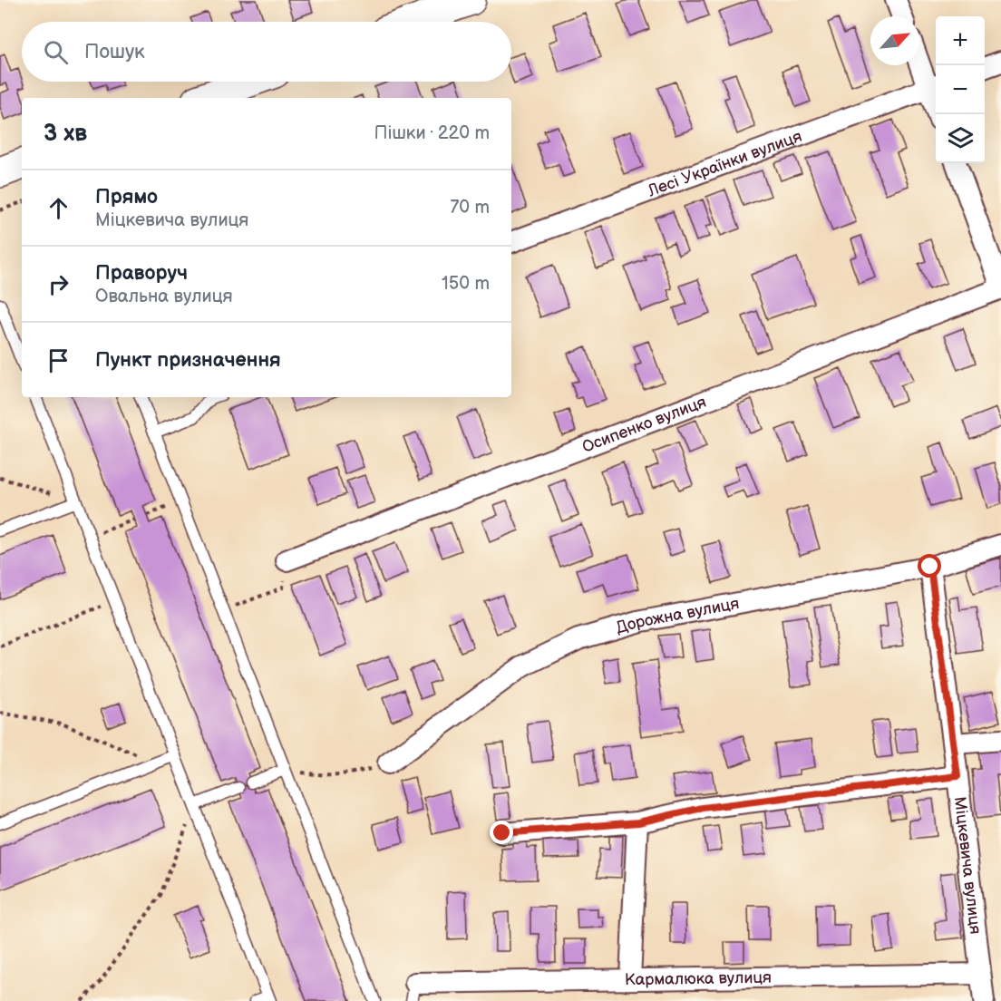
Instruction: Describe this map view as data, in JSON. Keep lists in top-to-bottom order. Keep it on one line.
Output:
{"streets":{"street":["Лесі Українки вулиця","Осипенко вулиця","Дорожна вулиця","Міцкевича вулиця","Кармалюка вулиця"]},"crossings":[["Дорожна вулиця","Міцкевича вулиця"],["Міцкевича вулиця","Кармалюка вулиця"]],"north":"top right","page":{"map_buttons":["+","−"],"search":"Пошук","heading":["3 хв","Пішки · 220 m"],"list":[["Прямо","Міцкевича вулиця","70 m"],["Праворуч","Овальна вулиця","150 m"],"Пункт призначення"]}}
